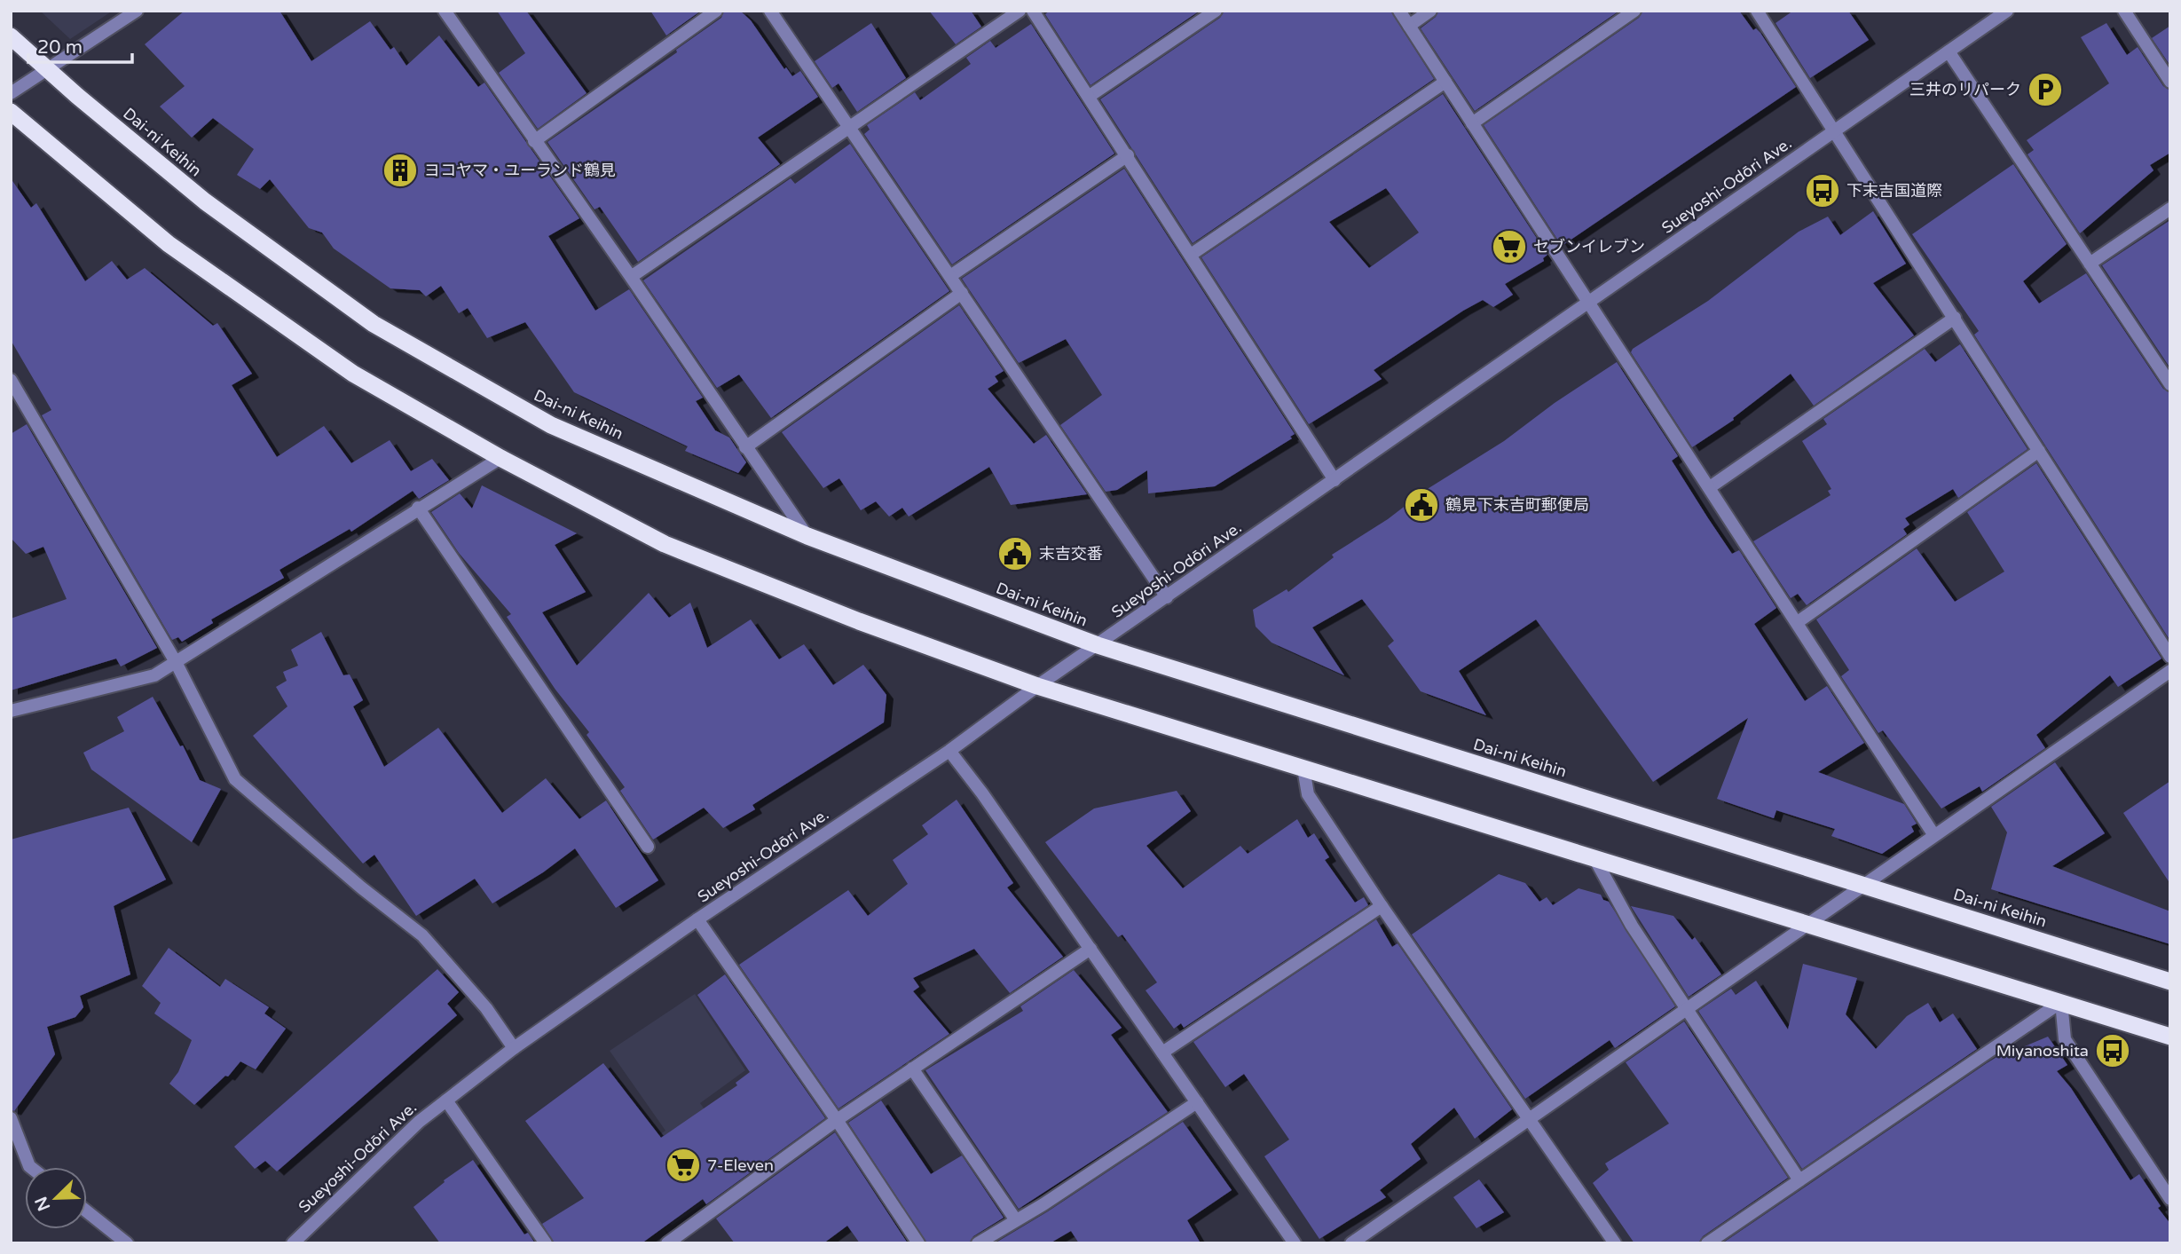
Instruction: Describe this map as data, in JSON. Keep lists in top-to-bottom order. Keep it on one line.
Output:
{"streets":{"highway":["Dai-ni Keihin"],"street":["Sueyoshi-Odōri Ave."]},"crossings":[["Dai-ni Keihin","Sueyoshi-Odōri Ave."]],"places":{"parking":["三井のリパーク"],"building":["ヨコヤマ・ユーランド鶴見"],"bus stop":["下末吉国道際","Miyanoshita"],"supermarket":["セブンイレブン","7-Eleven"],"public building":["鶴見下末吉町郵便局","末吉交番"]},"scale_bar":"20 m","north":"bottom left"}
